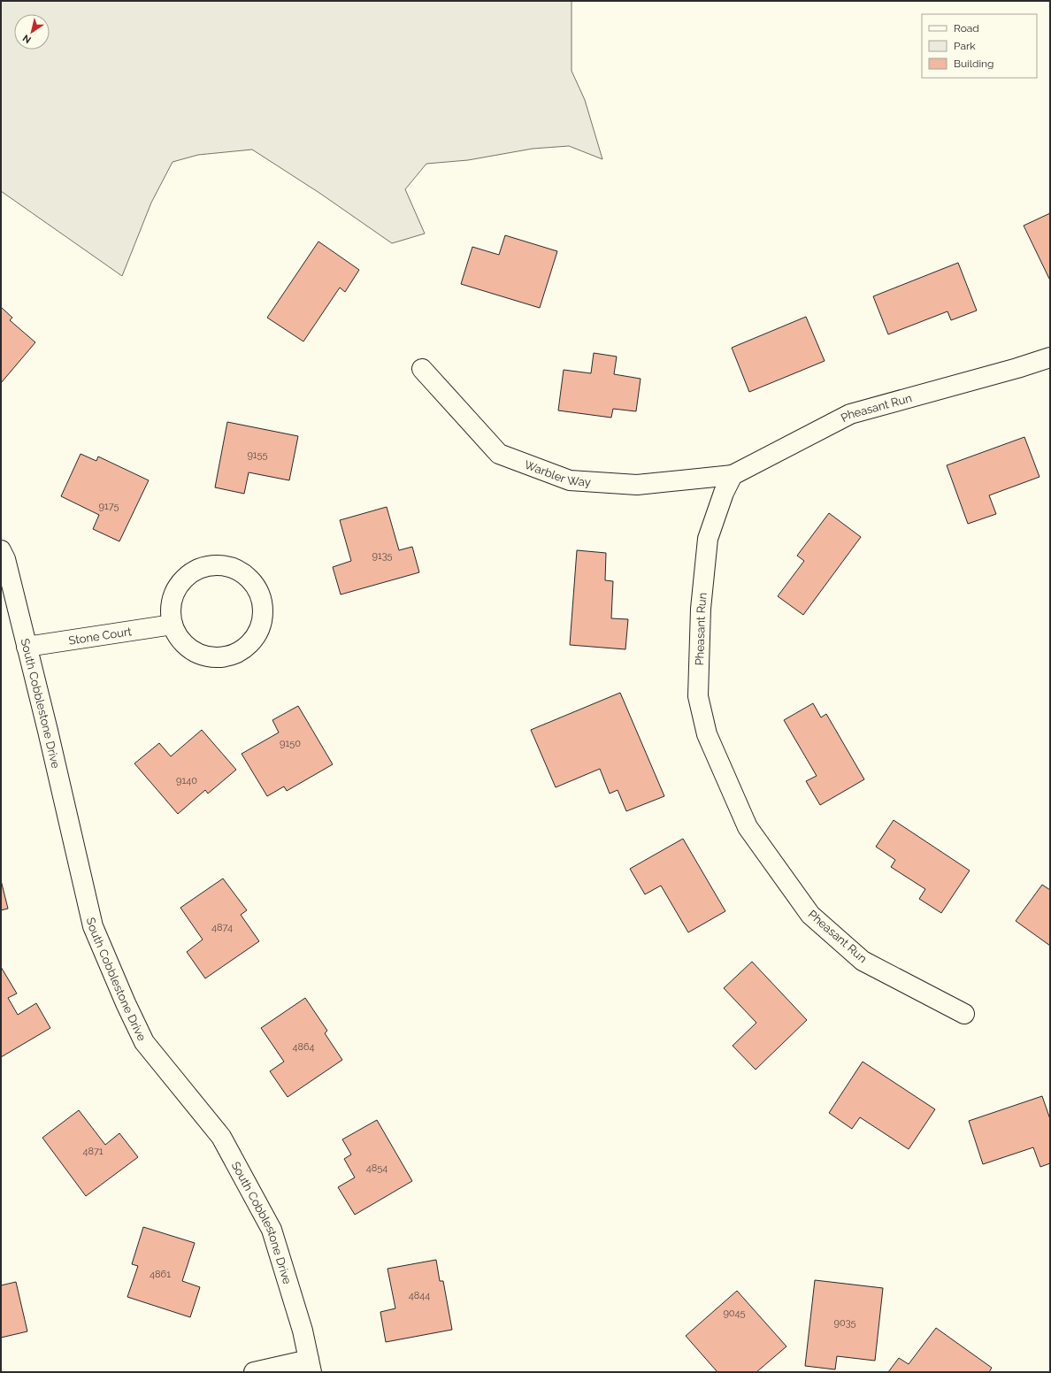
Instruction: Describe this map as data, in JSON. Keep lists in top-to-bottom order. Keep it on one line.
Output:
{"streets":{"street":["Pheasant Run","Warbler Way","Stone Court","South Cobblestone Drive"]},"crossings":[["Pheasant Run","Warbler Way"],["Stone Court","South Cobblestone Drive"]],"house_numbers":["9155","9175","9135","9150","9140","4874","4864","4871","4854","4861","4844","9045","9035"],"legend":["Road","Park","Building"],"north":"bottom left"}
